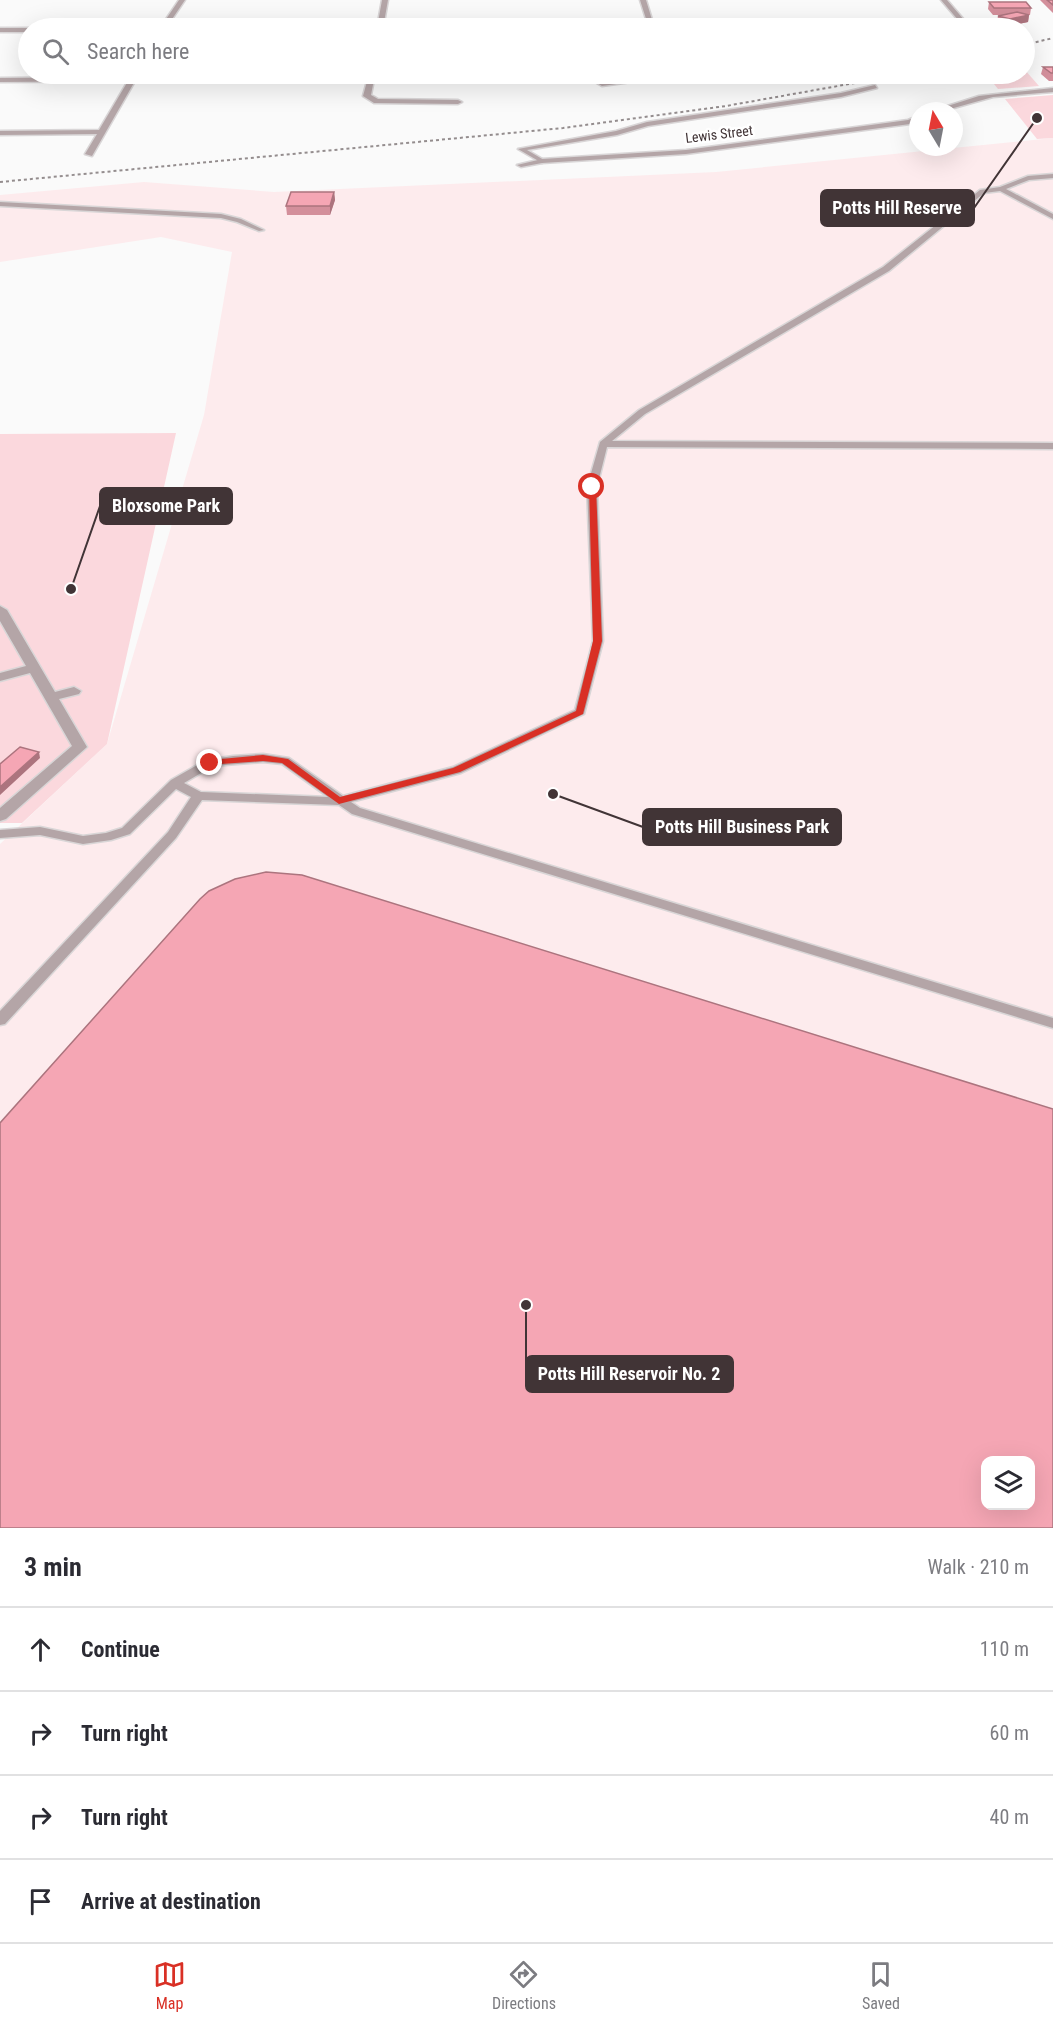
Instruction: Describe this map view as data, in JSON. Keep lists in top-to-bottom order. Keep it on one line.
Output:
{"streets":{"street":["Lewis Street"]},"places":["Potts Hill Reserve","Bloxsome Park","Potts Hill Business Park","Potts Hill Reservoir No. 2"],"north":"top","page":{"search":"Search here","heading":["3 min","Walk · 210 m"],"list":[["Continue","110 m"],["Turn right","60 m"],["Turn right","40 m"],"Arrive at destination"],"nav":["Map","Directions","Saved"]}}
